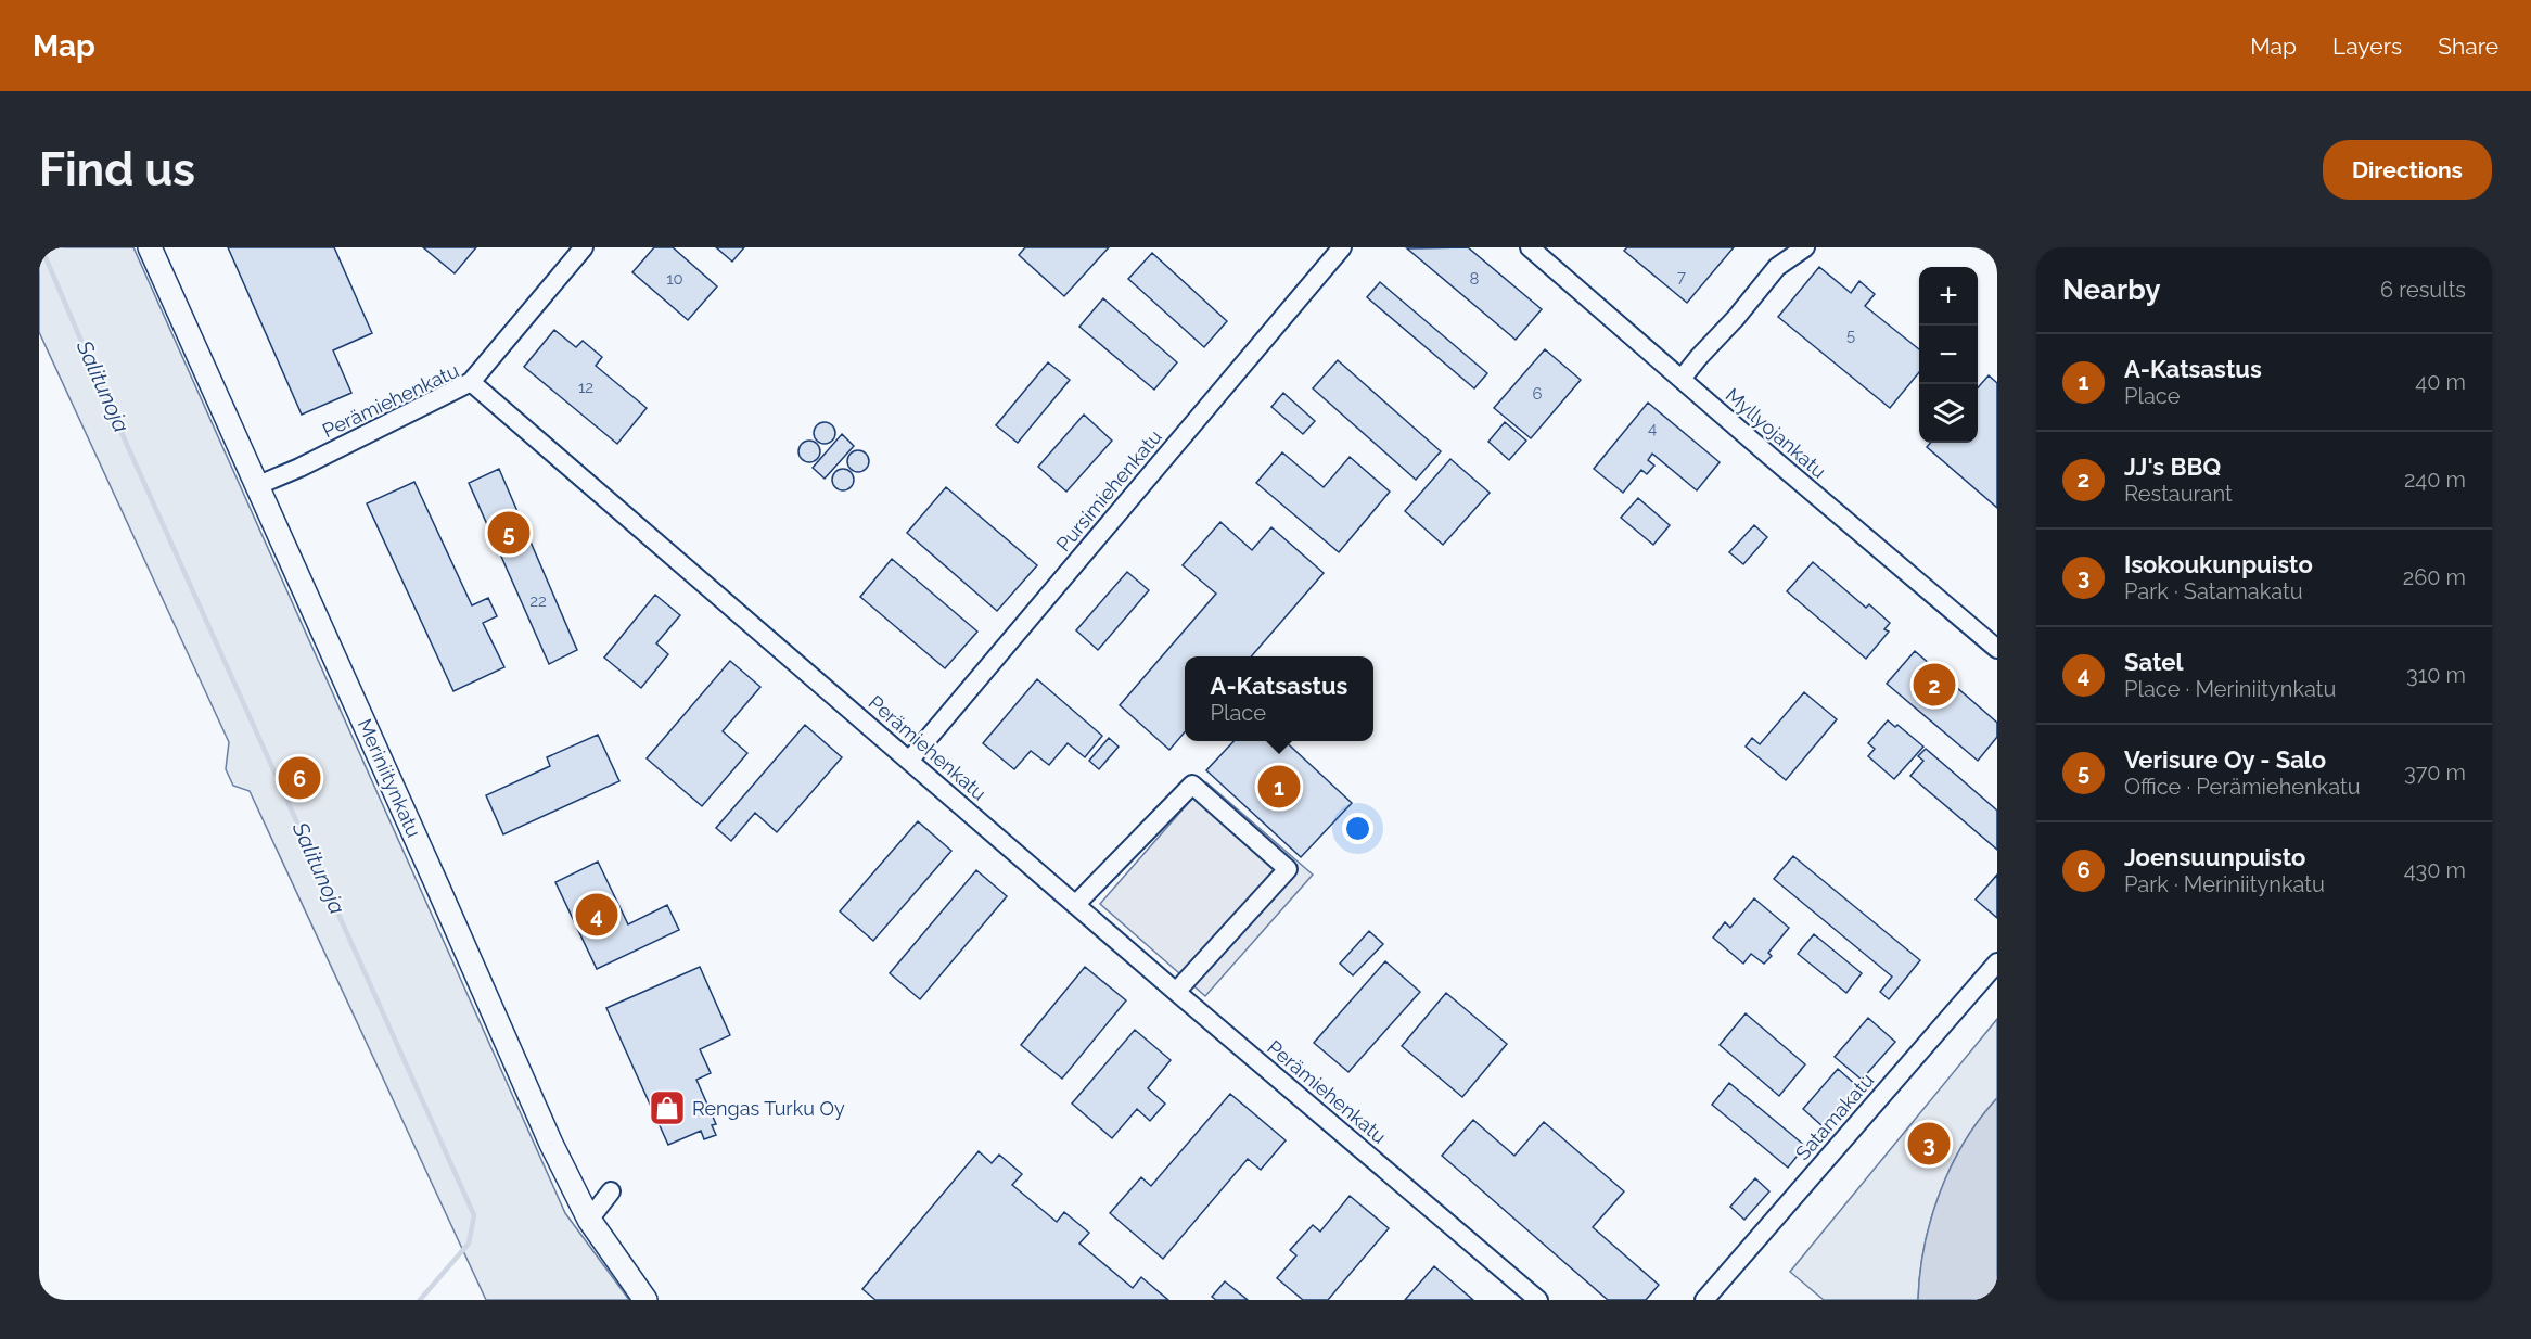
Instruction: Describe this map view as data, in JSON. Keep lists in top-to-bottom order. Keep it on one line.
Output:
{"streets":{"main road":["Meriniitynkatu"],"street":["Perämiehenkatu","Myllyojankatu","Pursimiehenkatu","Satamakatu"]},"crossings":[["Perämiehenkatu","Pursimiehenkatu"],["Perämiehenkatu","Meriniitynkatu"]],"water":["Salitunoja"],"places":{"shop":["Rengas Turku Oy"]},"house_numbers":["7","10","8","5","12","6","4","22"],"page":{"header":"Map","nav":["Map","Layers","Share"],"buttons":"Directions","title":"Find us","heading":["Nearby","6 results"],"map_buttons":["+","−"],"list":[{"mark":"1","name":"A-Katsastus","note":"Place","value":"40 m"},{"mark":"2","name":"JJ's BBQ","note":"Restaurant","value":"240 m"},{"mark":"3","name":"Isokoukunpuisto","note":"Park · Satamakatu","value":"260 m"},{"mark":"4","name":"Satel","note":"Place · Meriniitynkatu","value":"310 m"},{"mark":"5","name":"Verisure Oy - Salo","note":"Office · Perämiehenkatu","value":"370 m"},{"mark":"6","name":"Joensuunpuisto","note":"Park · Meriniitynkatu","value":"430 m"}],"pins":["5","2","6","1","4","3"],"popup":["A-Katsastus","Place"]}}
